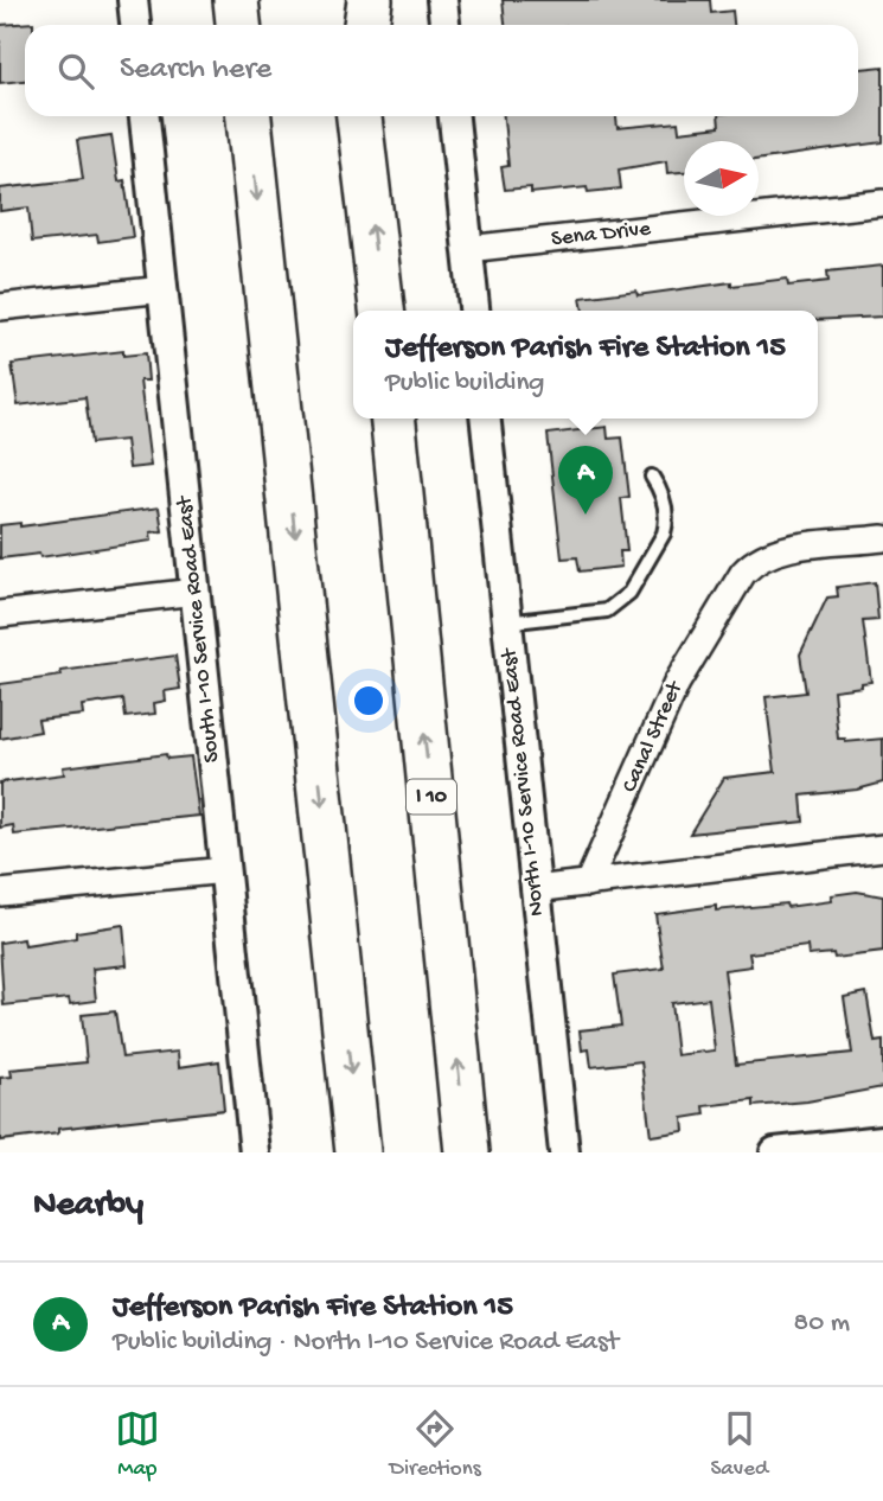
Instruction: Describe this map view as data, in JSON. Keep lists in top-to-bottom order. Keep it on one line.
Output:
{"streets":{"highway":["I 10"],"street":["Sena Drive","South I-10 Service Road East","Canal Street","North I-10 Service Road East"]},"north":"right","page":{"search":"Search here","popup":["Jefferson Parish Fire Station 15","Public building"],"pins":"A","heading":"Nearby","list":[{"mark":"A","name":"Jefferson Parish Fire Station 15","note":"Public building · North I-10 Service Road East","value":"80 m"}],"nav":["Map","Directions","Saved"]}}
